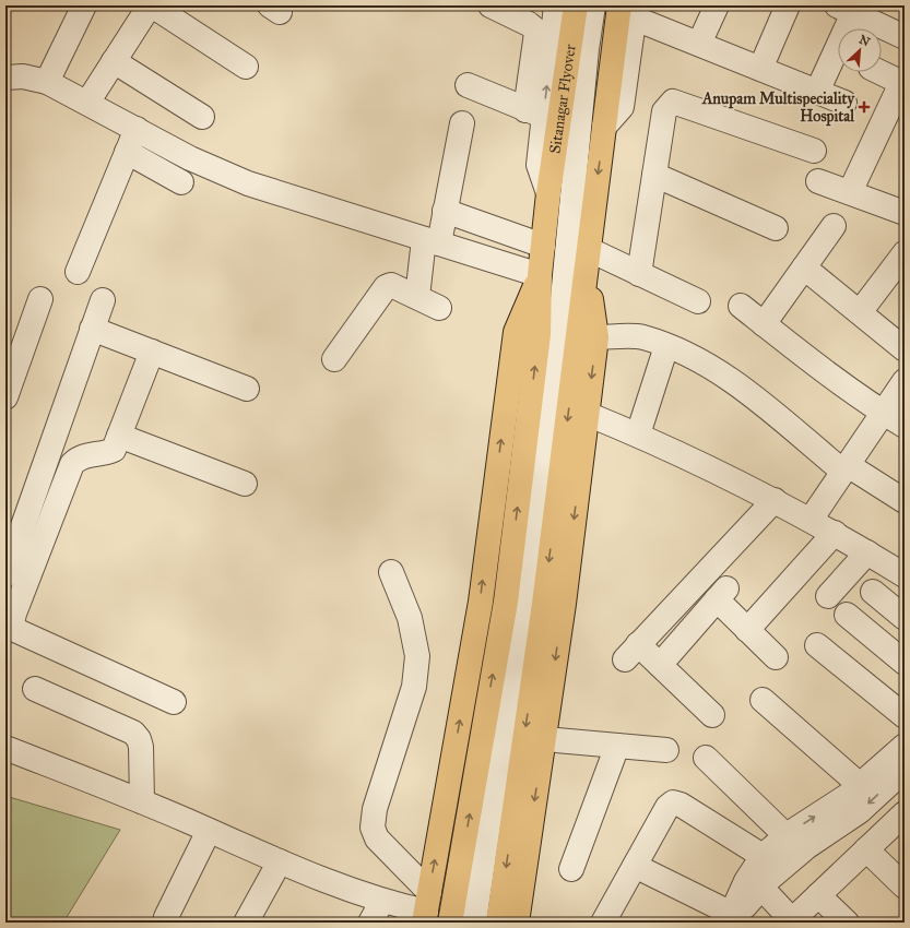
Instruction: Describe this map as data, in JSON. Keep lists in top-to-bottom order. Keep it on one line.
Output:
{"streets":{"main road":["Sitanagar Flyover"]},"places":{"health":["Anupam Multispeciality Hospital"]},"north":"top right"}
